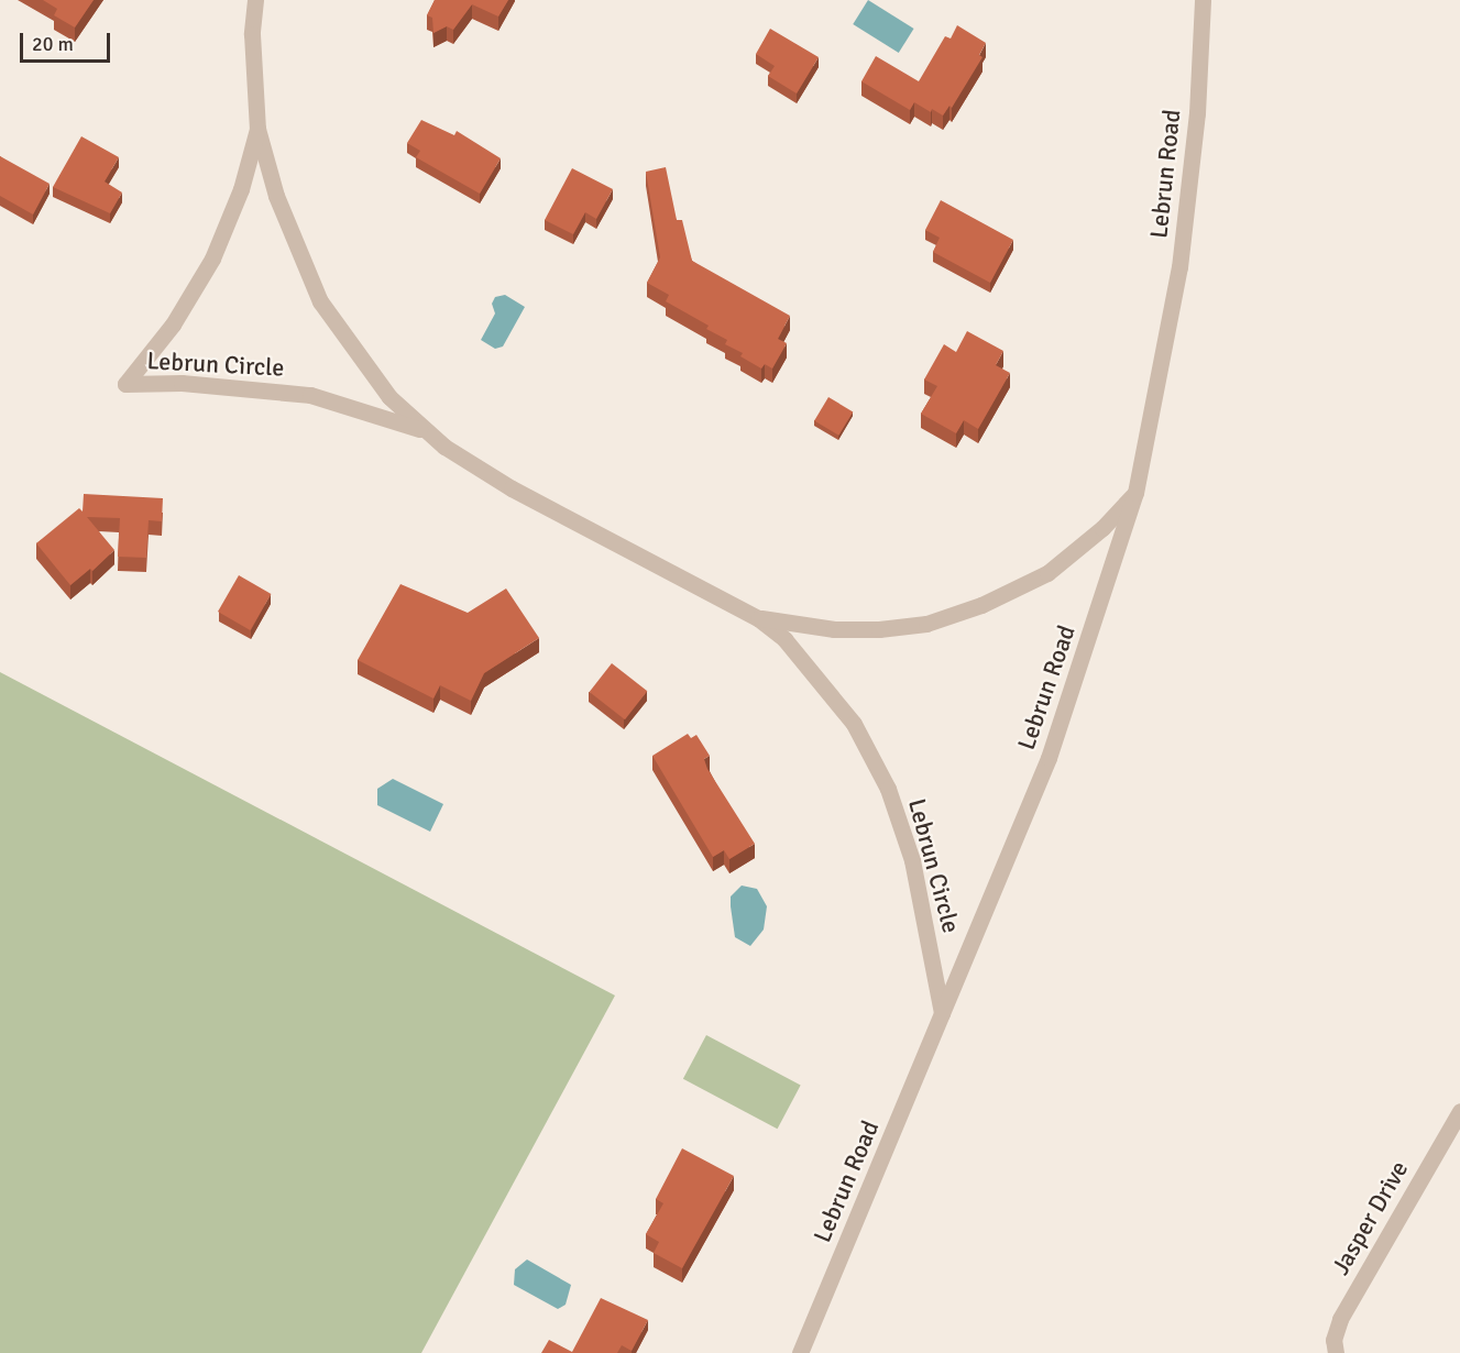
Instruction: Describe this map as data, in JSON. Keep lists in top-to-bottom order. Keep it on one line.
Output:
{"streets":{"street":["Lebrun Road","Lebrun Circle","Jasper Drive"]},"crossings":[["Lebrun Road","Lebrun Circle"]],"scale_bar":"20 m"}
